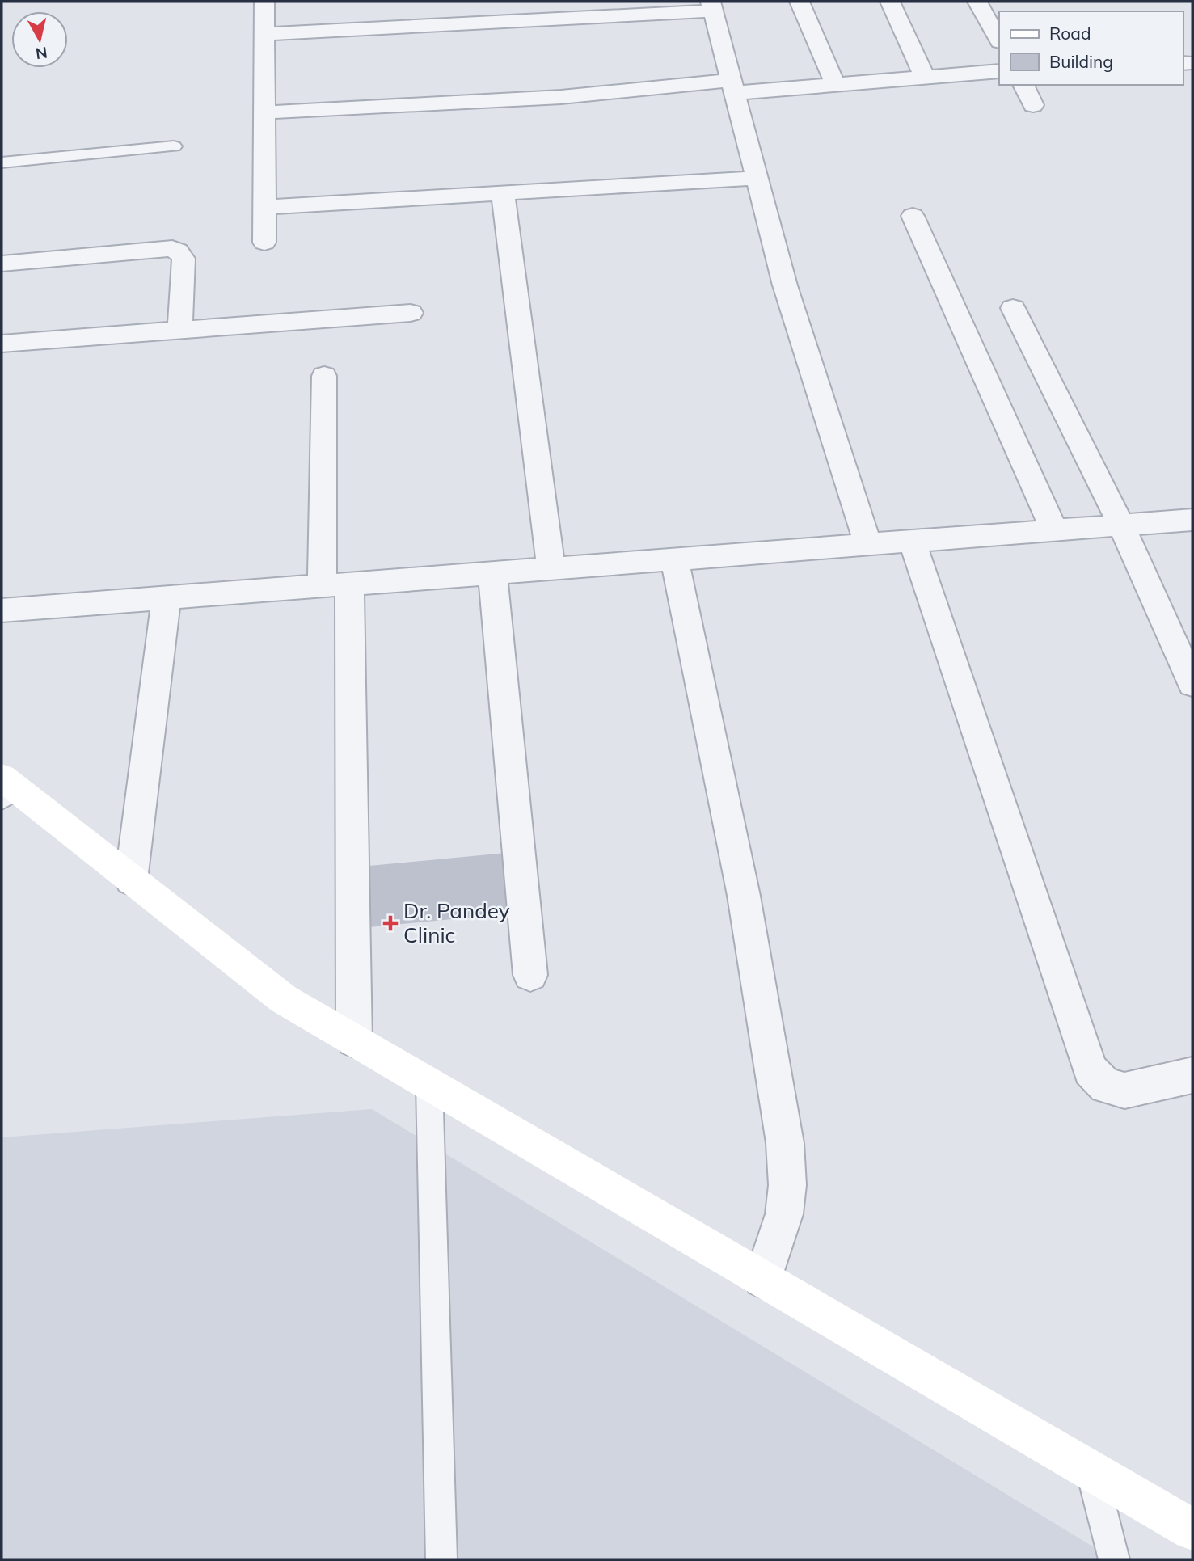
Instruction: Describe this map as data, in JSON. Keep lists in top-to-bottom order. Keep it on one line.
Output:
{"places":{"health":["Dr. Pandey Clinic"]},"legend":["Road","Building"],"north":"bottom"}
